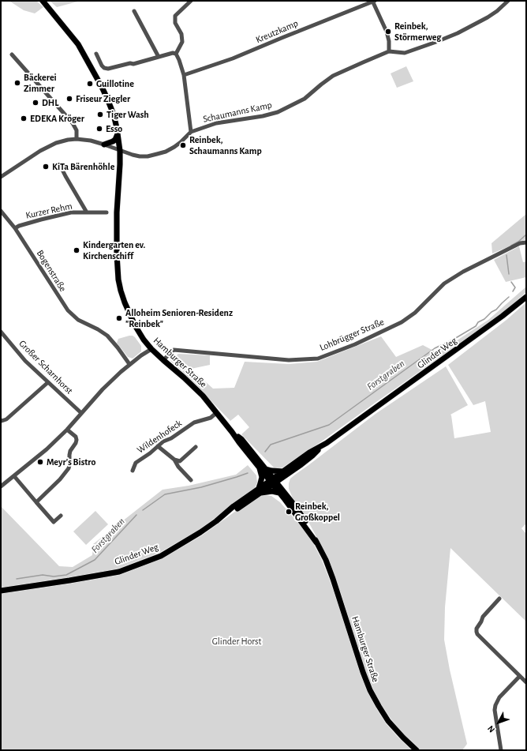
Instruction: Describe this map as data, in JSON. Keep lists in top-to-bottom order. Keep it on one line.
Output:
{"streets":{"main road":["Glinder Weg","Hamburger Straße"],"street":["Kreutzkamp","Schaumanns Kamp","Kurzer Rehm","Bogenstraße","Lohbrügger Straße","Großer Scharnhorst","Wildenhofeck"]},"crossings":[["Schaumanns Kamp","Hamburger Straße"],["Kurzer Rehm","Bogenstraße"],["Lohbrügger Straße","Hamburger Straße"],["Glinder Weg","Hamburger Straße"],["Hamburger Straße","Wildenhofeck"]],"water":["Forstgraben"],"parks":["Glinder Horst"],"places":["Reinbek, Störmerweg","Bäckerei Zimmer","Guillotine","Friseur Ziegler","DHL","Tiger Wash","EDEKA Kröger","Esso","Reinbek, Schaumanns Kamp","KiTa Bärenhöhle","Kindergarten ev. Kirchenschiff","Alloheim Senioren-Residenz \"Reinbek\"","Meyr's Bistro","Reinbek, Großkoppel"],"north":"bottom left"}
